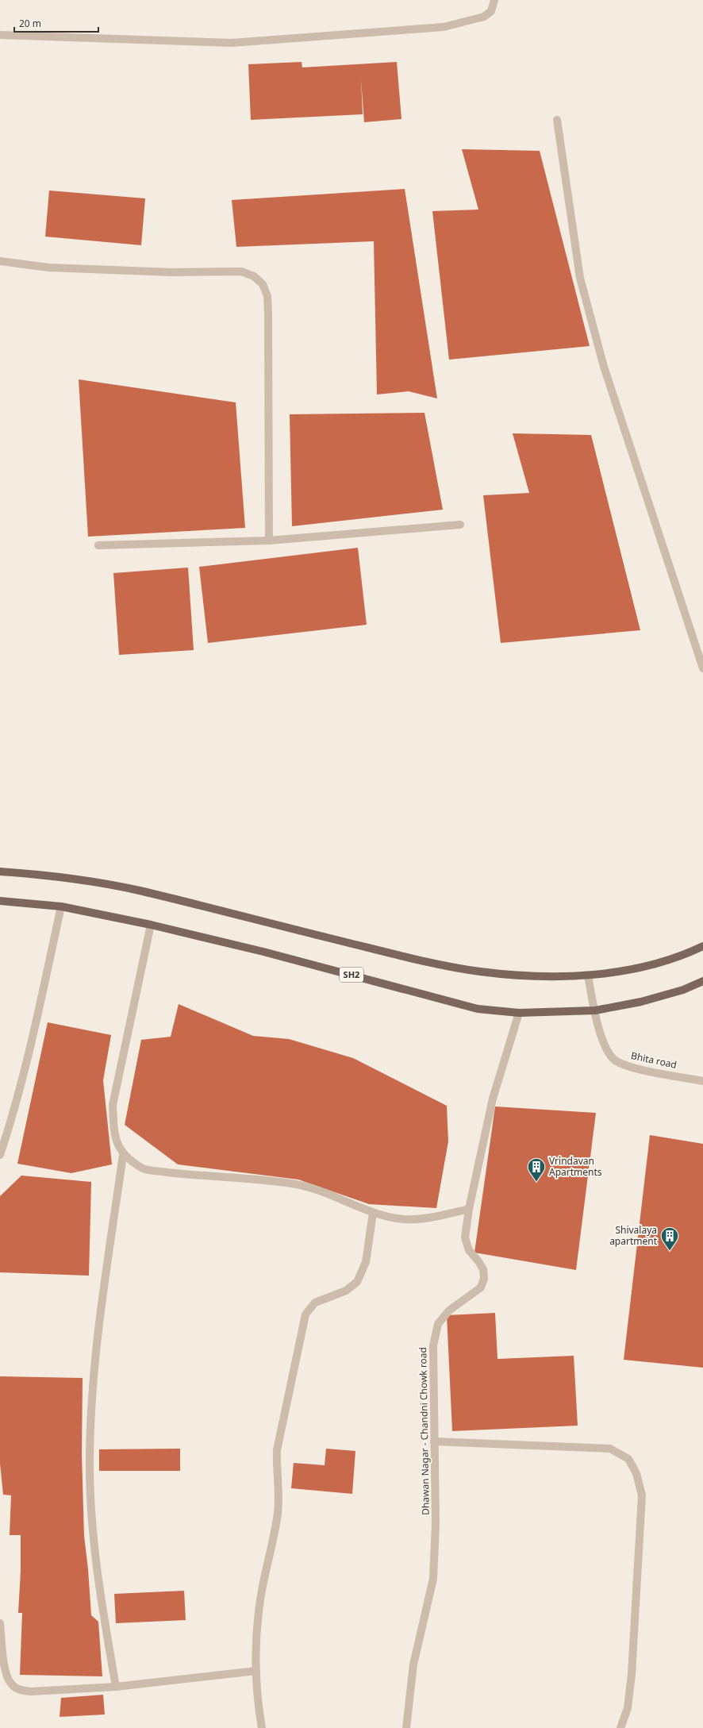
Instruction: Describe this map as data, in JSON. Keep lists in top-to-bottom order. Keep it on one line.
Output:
{"streets":{"main road":["SH2"],"street":["Bhita road","Dhawan Nagar - Chandni Chowk road"]},"crossings":[["SH2","Bhita road"],["SH2","Dhawan Nagar - Chandni Chowk road"]],"places":{"building":["Vrindavan Apartments","Shivalaya apartment"]},"scale_bar":"20 m"}
